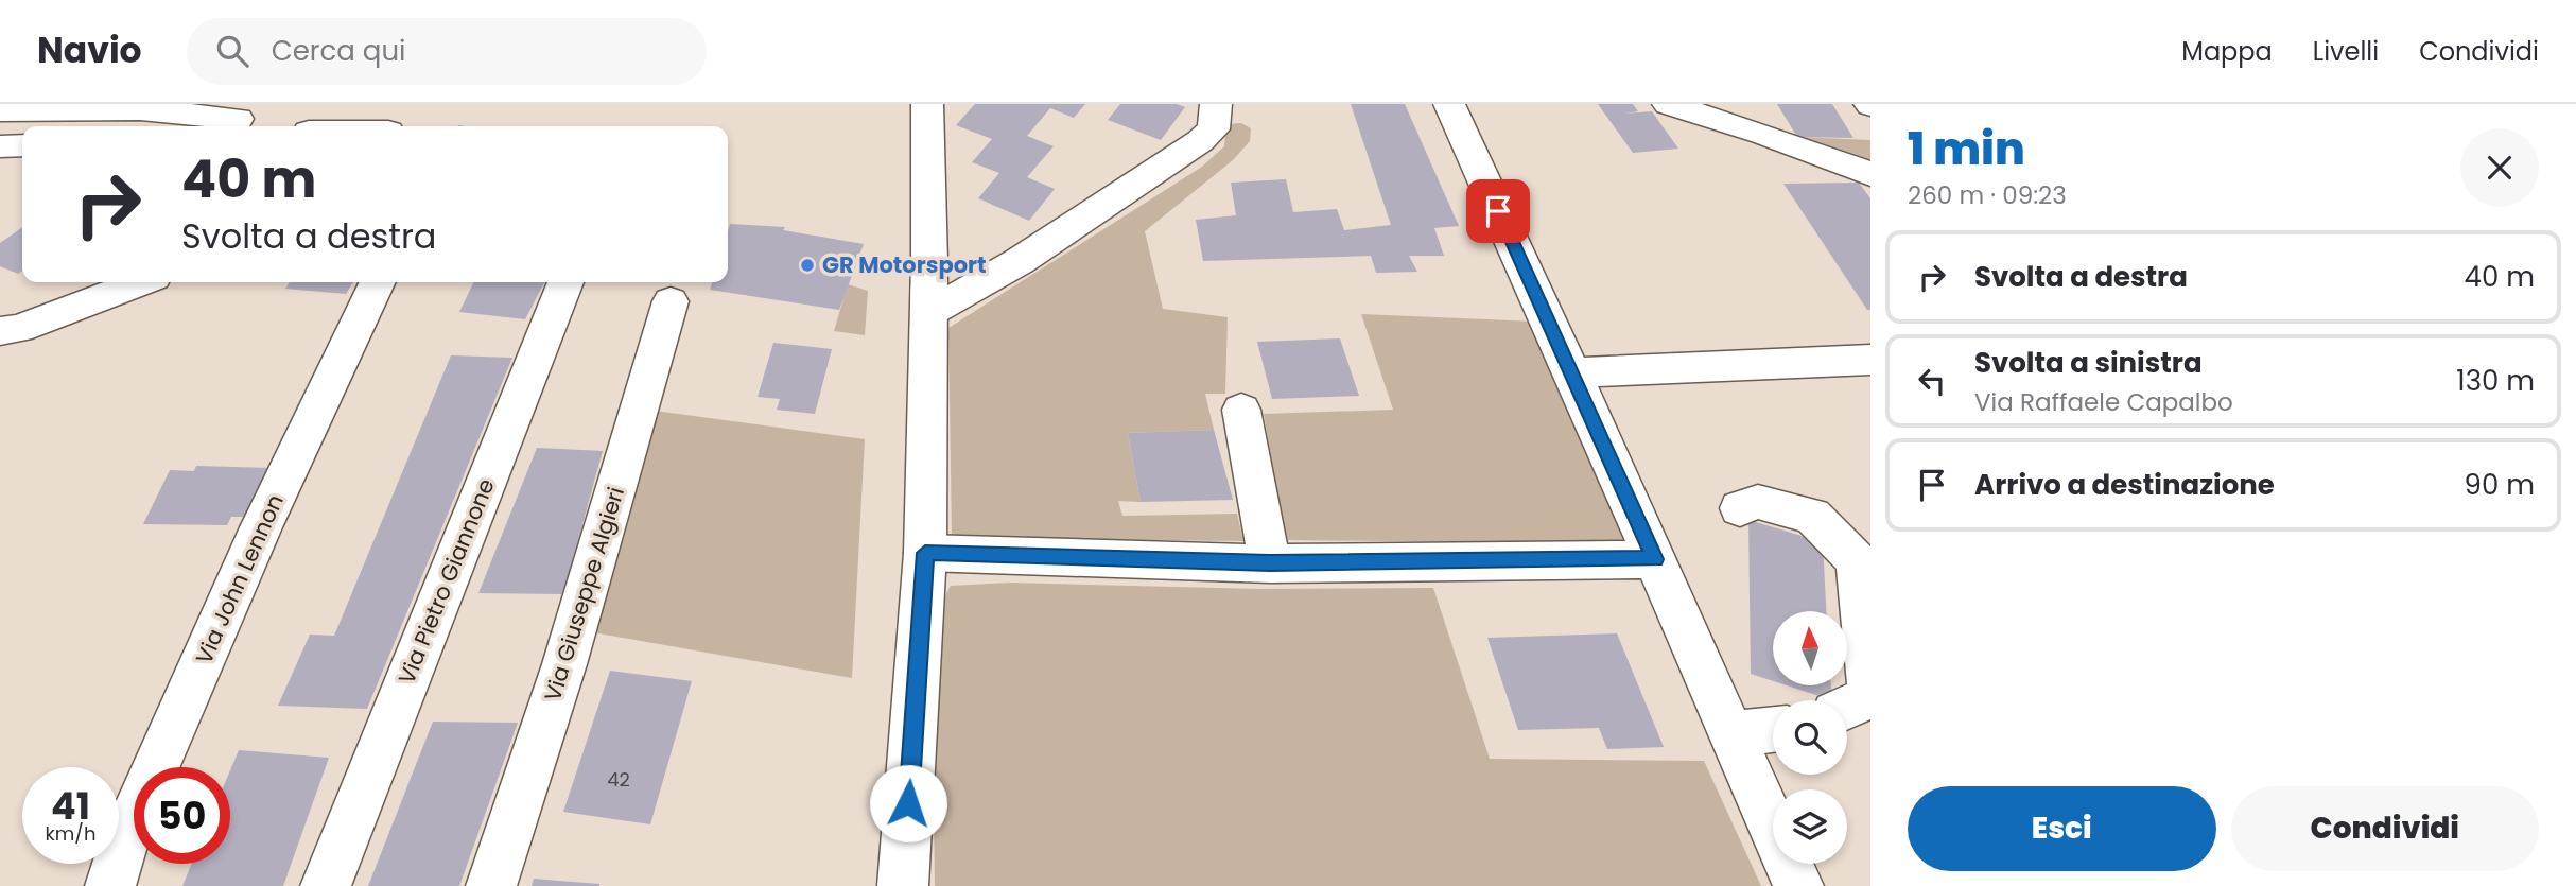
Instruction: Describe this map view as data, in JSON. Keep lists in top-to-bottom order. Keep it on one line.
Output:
{"streets":{"street":["Via John Lennon","Via Pietro Giannone","Via Giuseppe Algieri"]},"places":["GR Motorsport"],"house_numbers":["42"],"north":"top","page":{"header":"Navio","search":"Cerca qui","nav":["Mappa","Livelli","Condividi"],"heading":["1 min","260 m · 09:23"],"turn":["40 m","Svolta a destra"],"list":[{"name":"Svolta a destra","value":"40 m"},{"name":"Svolta a sinistra","note":"Via Raffaele Capalbo","value":"130 m"},{"name":"Arrivo a destinazione","value":"90 m"}],"speed":"41 km/h","limit":"50","buttons":["Esci","Condividi"]}}
